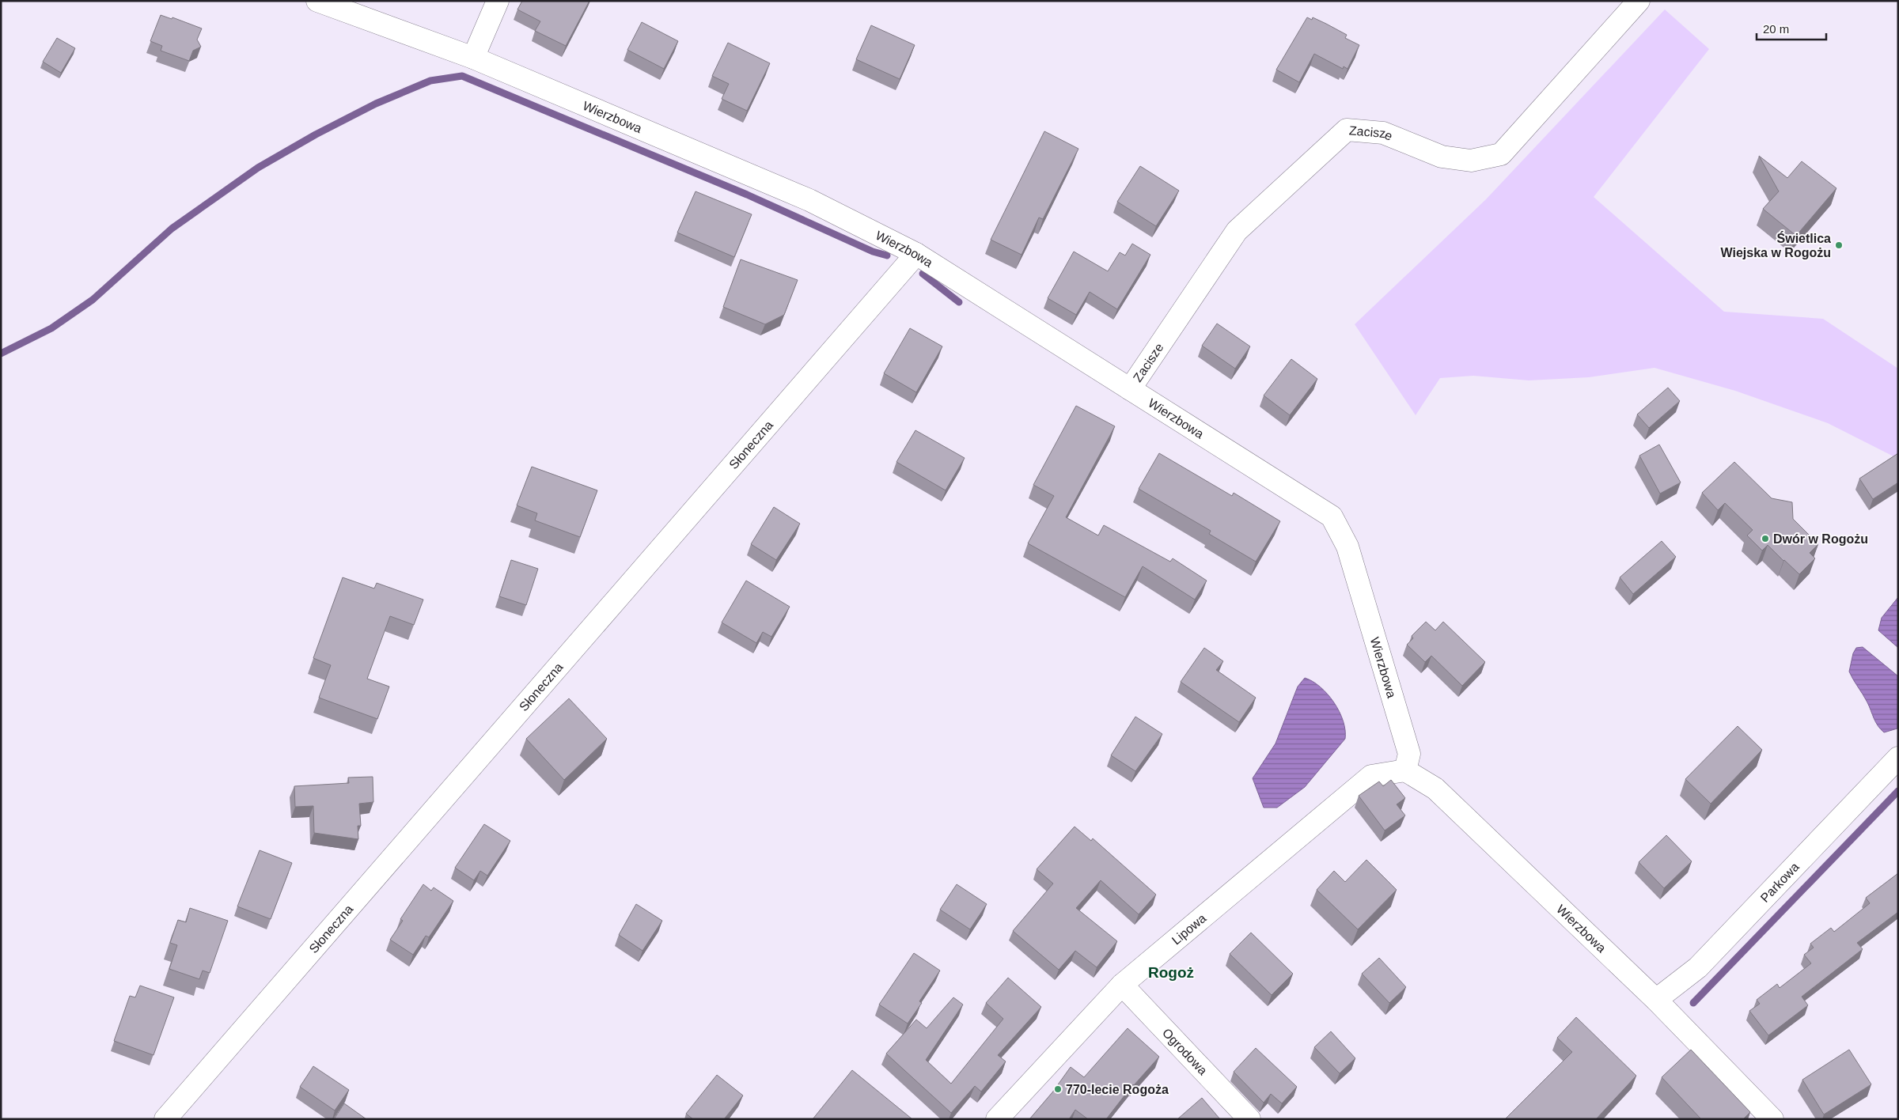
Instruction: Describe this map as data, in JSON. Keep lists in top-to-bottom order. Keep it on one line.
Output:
{"streets":{"street":["Wierzbowa","Zacisze","Słoneczna","Parkowa","Lipowa","Ogrodowa"]},"crossings":[["Wierzbowa","Zacisze"],["Wierzbowa","Słoneczna"],["Wierzbowa","Parkowa"],["Wierzbowa","Lipowa"],["Lipowa","Ogrodowa"]],"districts":["Rogoż"],"places":["Świetlica Wiejska w Rogożu","Dwór w Rogożu","770-lecie Rogoża"],"scale_bar":"20 m"}
